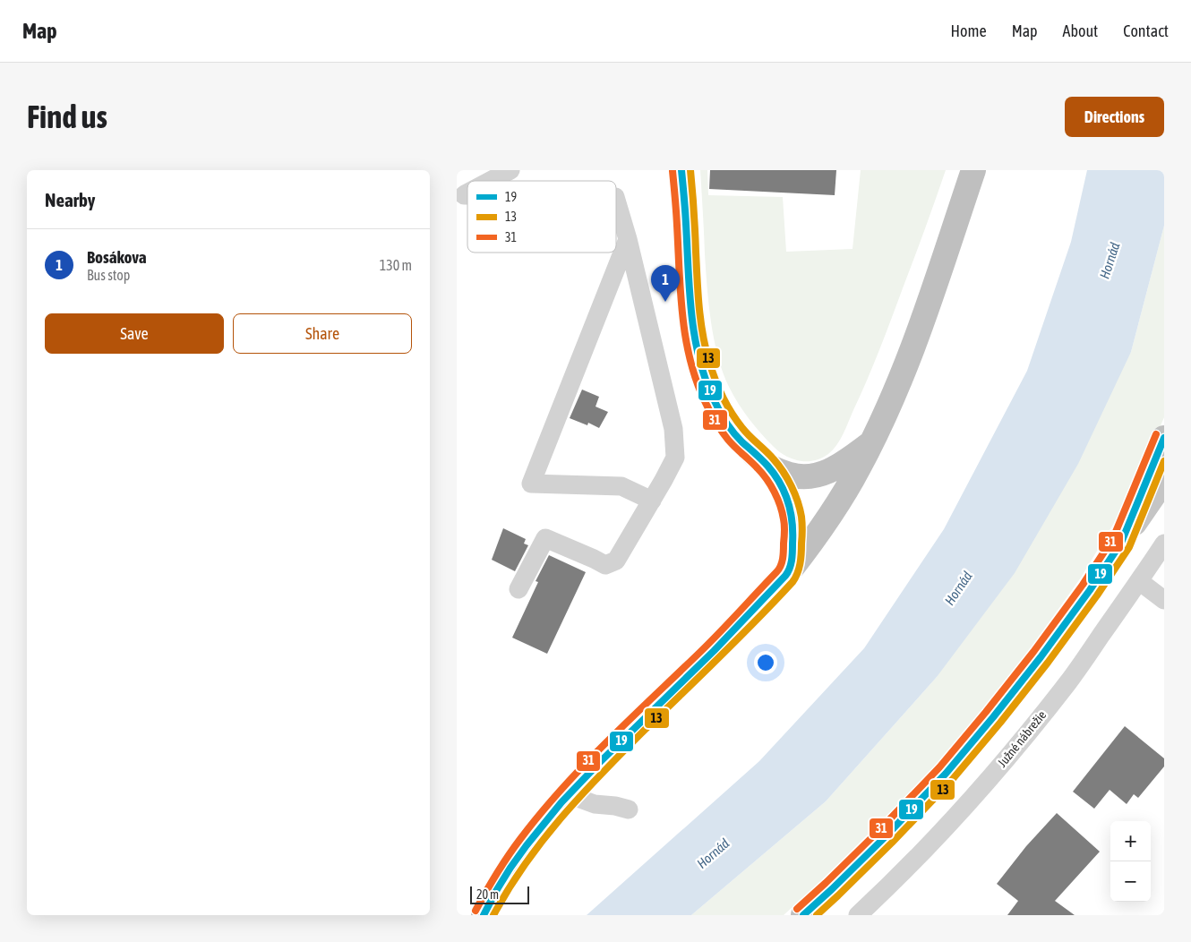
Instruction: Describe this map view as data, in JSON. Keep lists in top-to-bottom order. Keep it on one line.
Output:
{"streets":{"street":["Južné nábrežie"]},"water":["Hornád"],"lines":["transit line 19","transit line 13","transit line 31"],"legend":["19","13","31"],"scale_bar":"20 m","page":{"header":"Map","nav":["Home","Map","About","Contact"],"buttons":["Directions",["Save","Share"]],"title":"Find us","heading":"Nearby","list":[{"mark":"1","name":"Bosákova","note":"Bus stop","value":"130 m"}],"pins":"1","map_buttons":["+","−"],"scale":"20 m"}}
